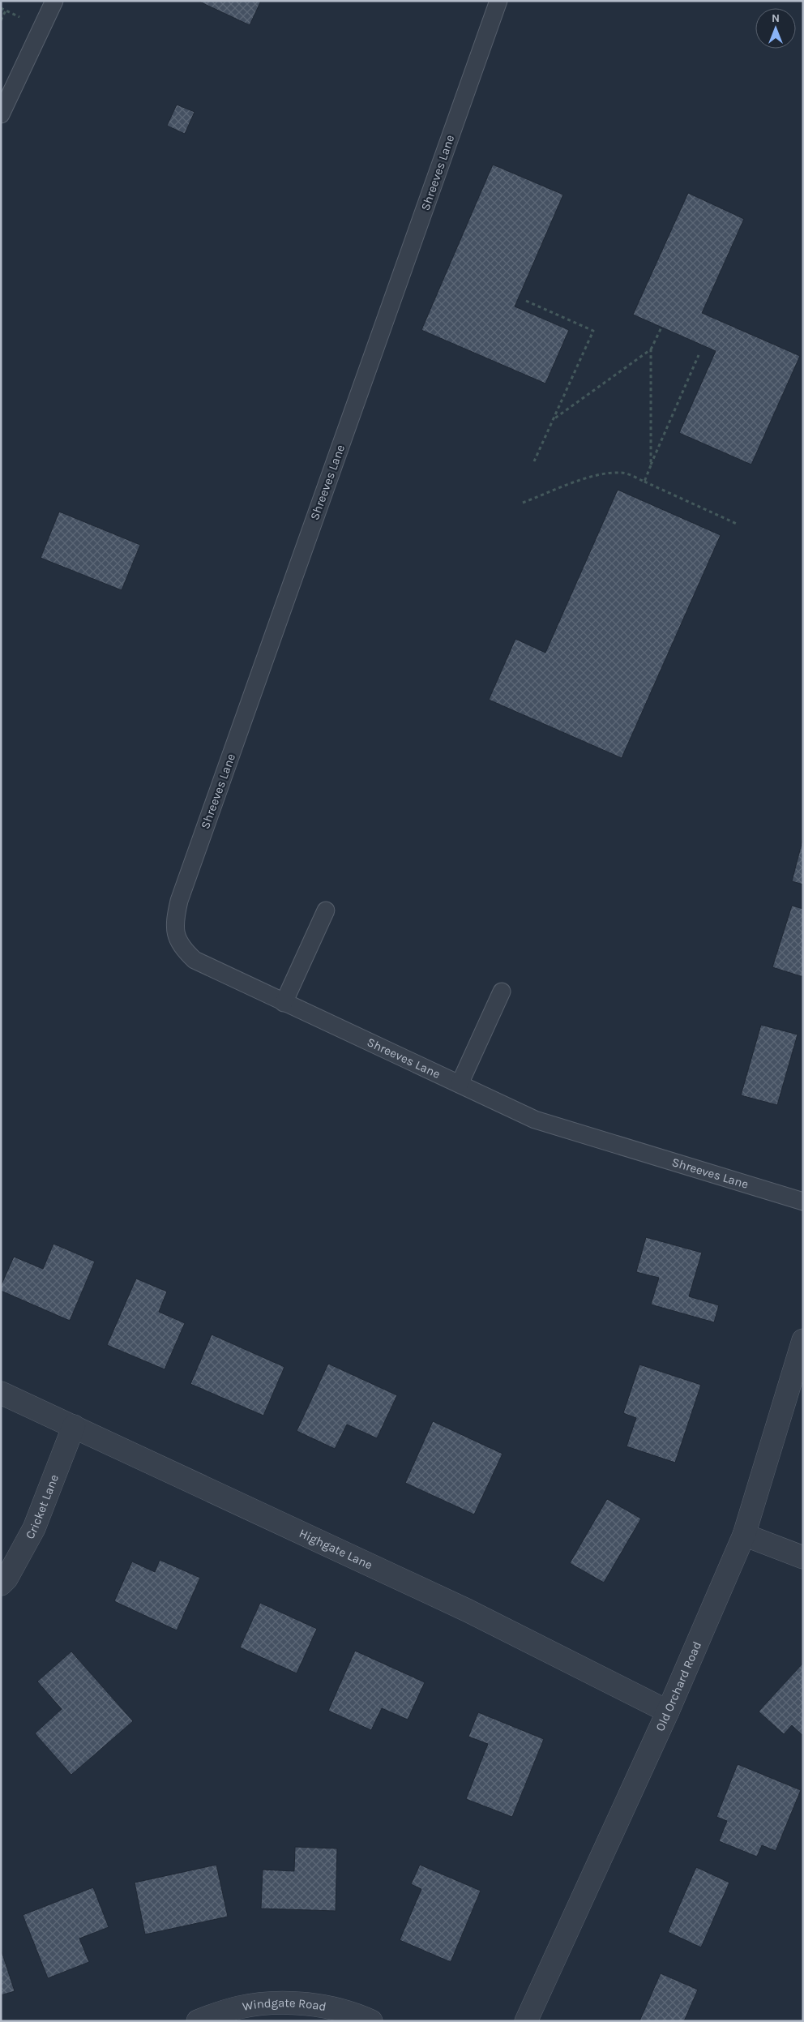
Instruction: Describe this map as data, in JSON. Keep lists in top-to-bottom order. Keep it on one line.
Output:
{"streets":{"street":["Cricket Lane","Highgate Lane","Old Orchard Road","Windgate Road"],"lane":["Shreeves Lane"]},"crossings":[["Cricket Lane","Highgate Lane"],["Highgate Lane","Old Orchard Road"]],"north":"top"}
